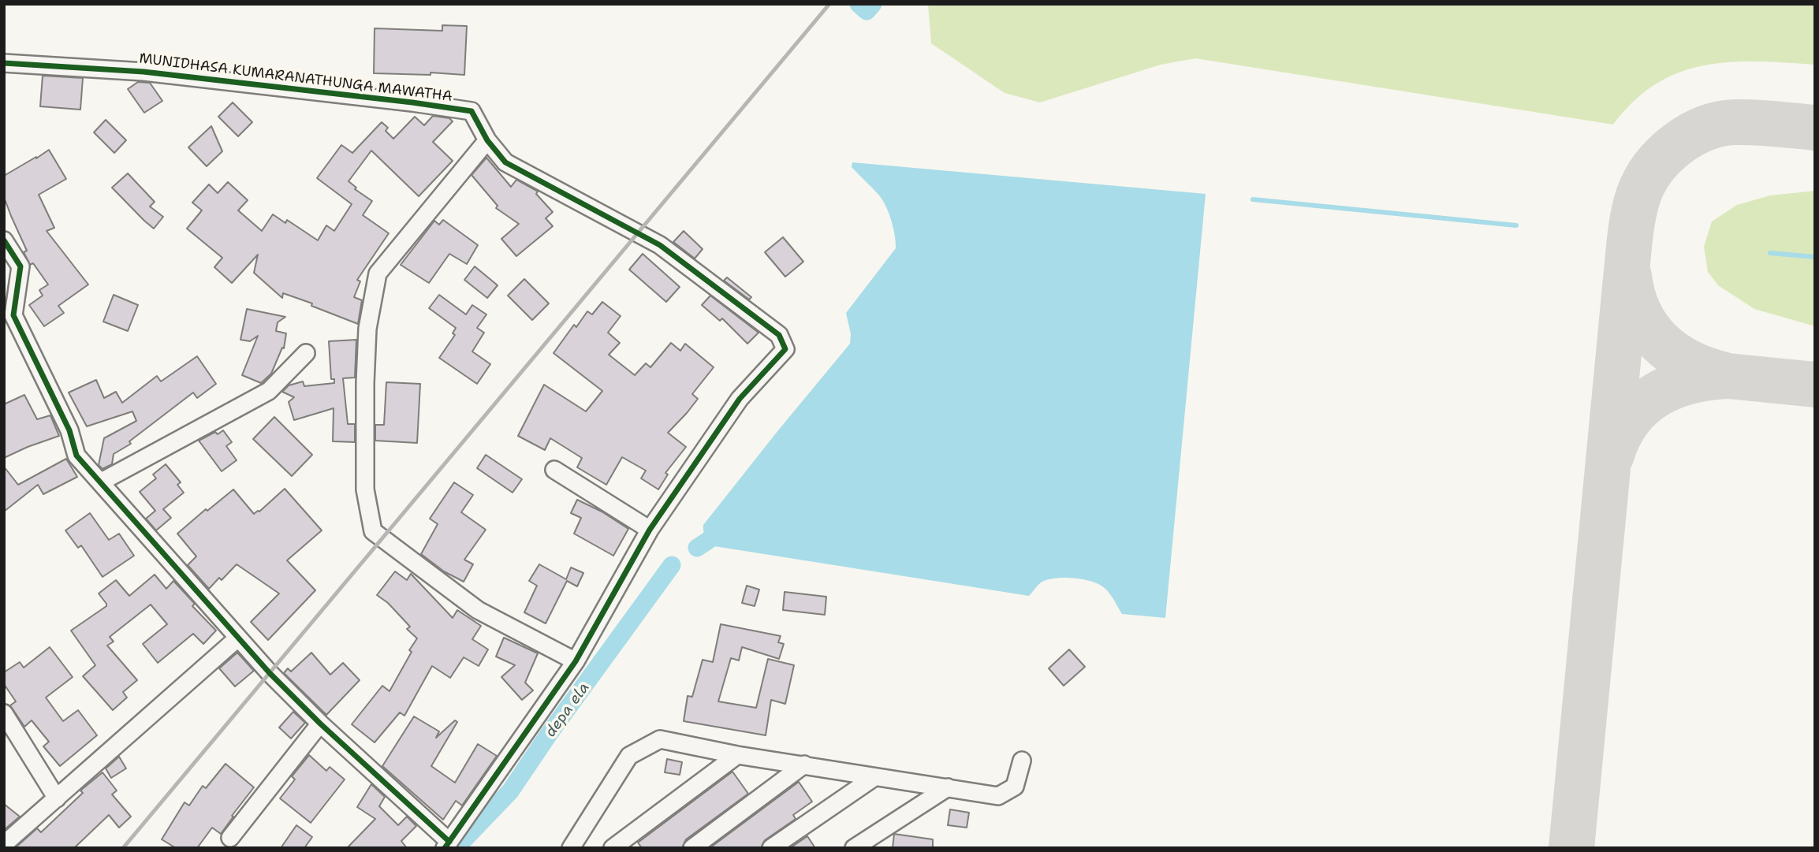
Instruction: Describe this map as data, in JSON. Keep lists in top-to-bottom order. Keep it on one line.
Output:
{"streets":{"street":["MUNIDHASA KUMARANATHUNGA MAWATHA"]},"water":["depa ela"]}
